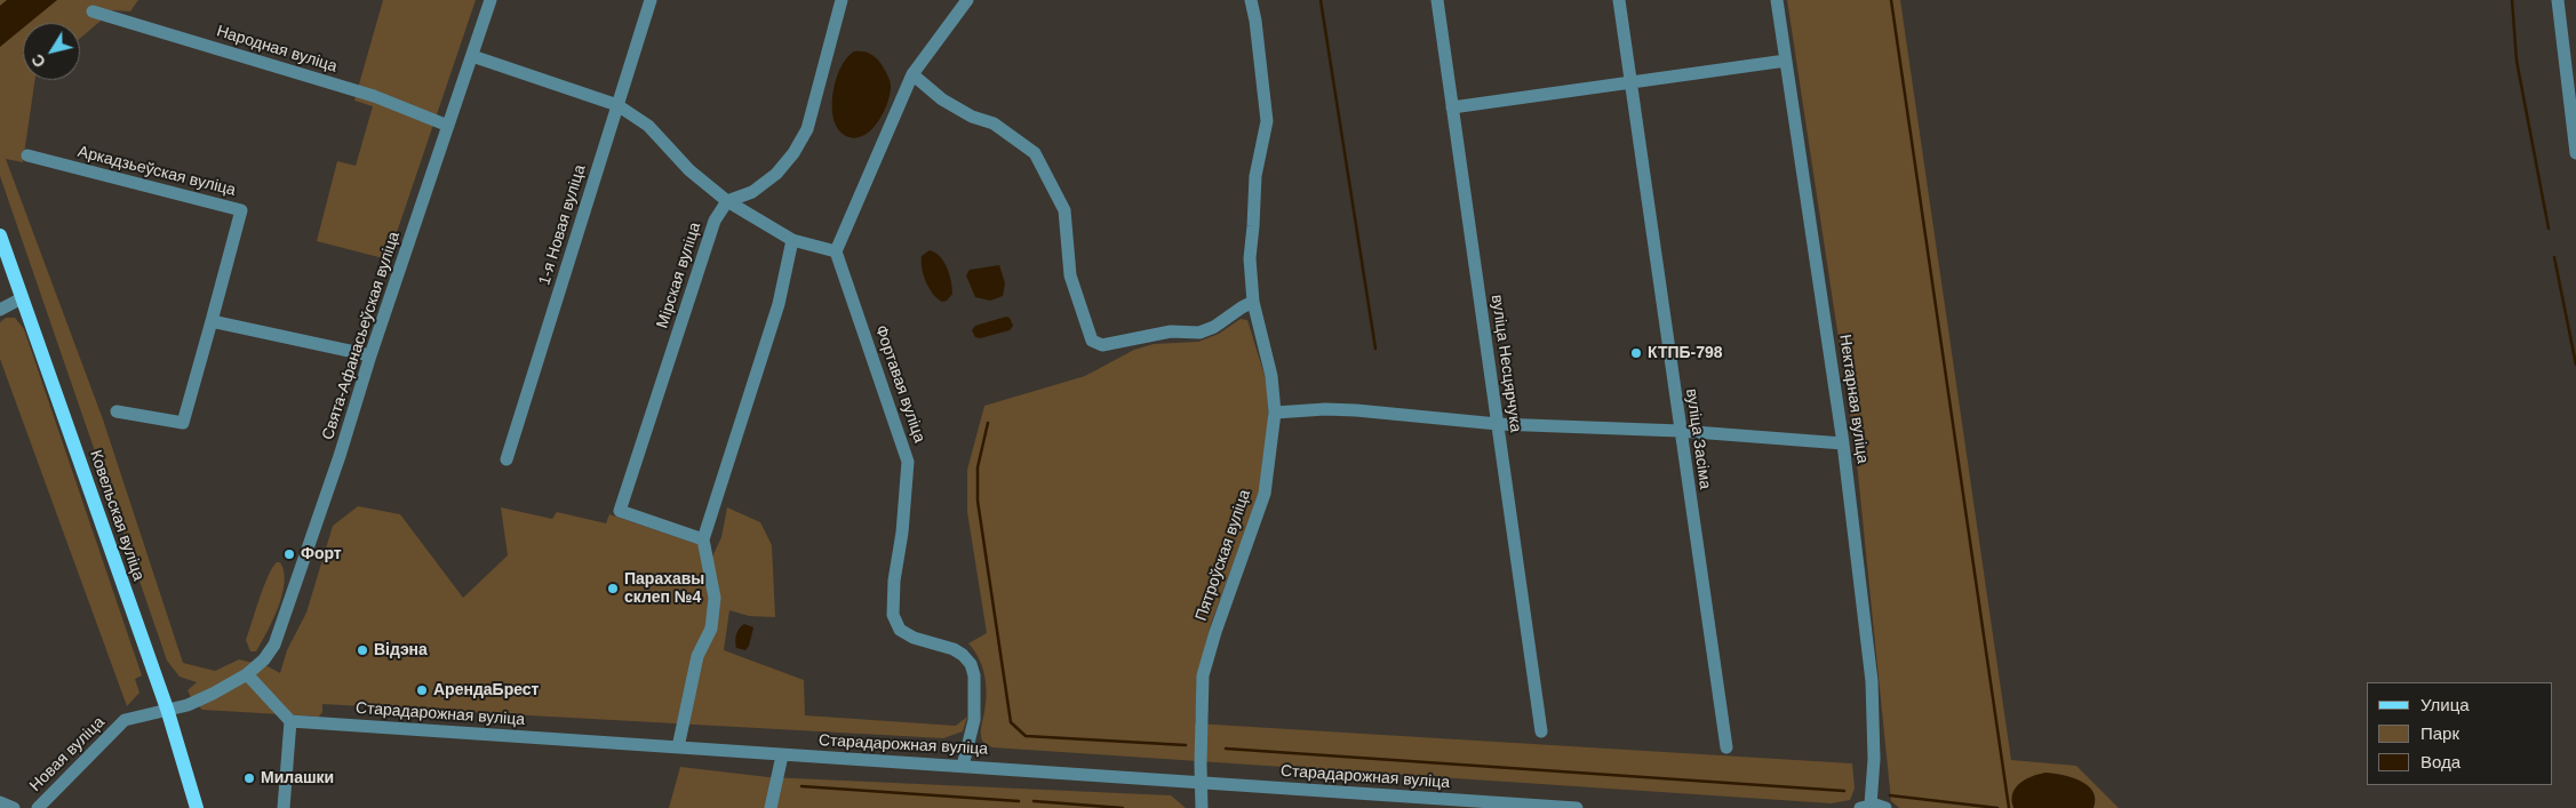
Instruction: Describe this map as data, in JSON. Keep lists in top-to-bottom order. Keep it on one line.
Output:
{"streets":{"main road":["Ковельская вуліца"],"street":["Народная вуліца","Аркадзьеўская вуліца","1-я Новая вуліца","Мірская вуліца","Свята-Афанасьеўская вуліца","вуліца Несцярчука","Фортавая вуліца","Нектарная вуліца","вуліца Засіма","Пятроўская вуліца","Старадарожная вуліца","Новая вуліца"]},"crossings":[["Народная вуліца","Свята-Афанасьеўская вуліца"],["Свята-Афанасьеўская вуліца","Новая вуліца"],["Фортавая вуліца","Старадарожная вуліца"],["Ковельская вуліца","Новая вуліца"],["Пятроўская вуліца","Старадарожная вуліца"]],"places":["КТПБ-798","Форт","Парахавы склеп №4","Відэна","АрендаБрест","Милашки"],"legend":["Улица","Парк","Вода"],"north":"bottom left"}
